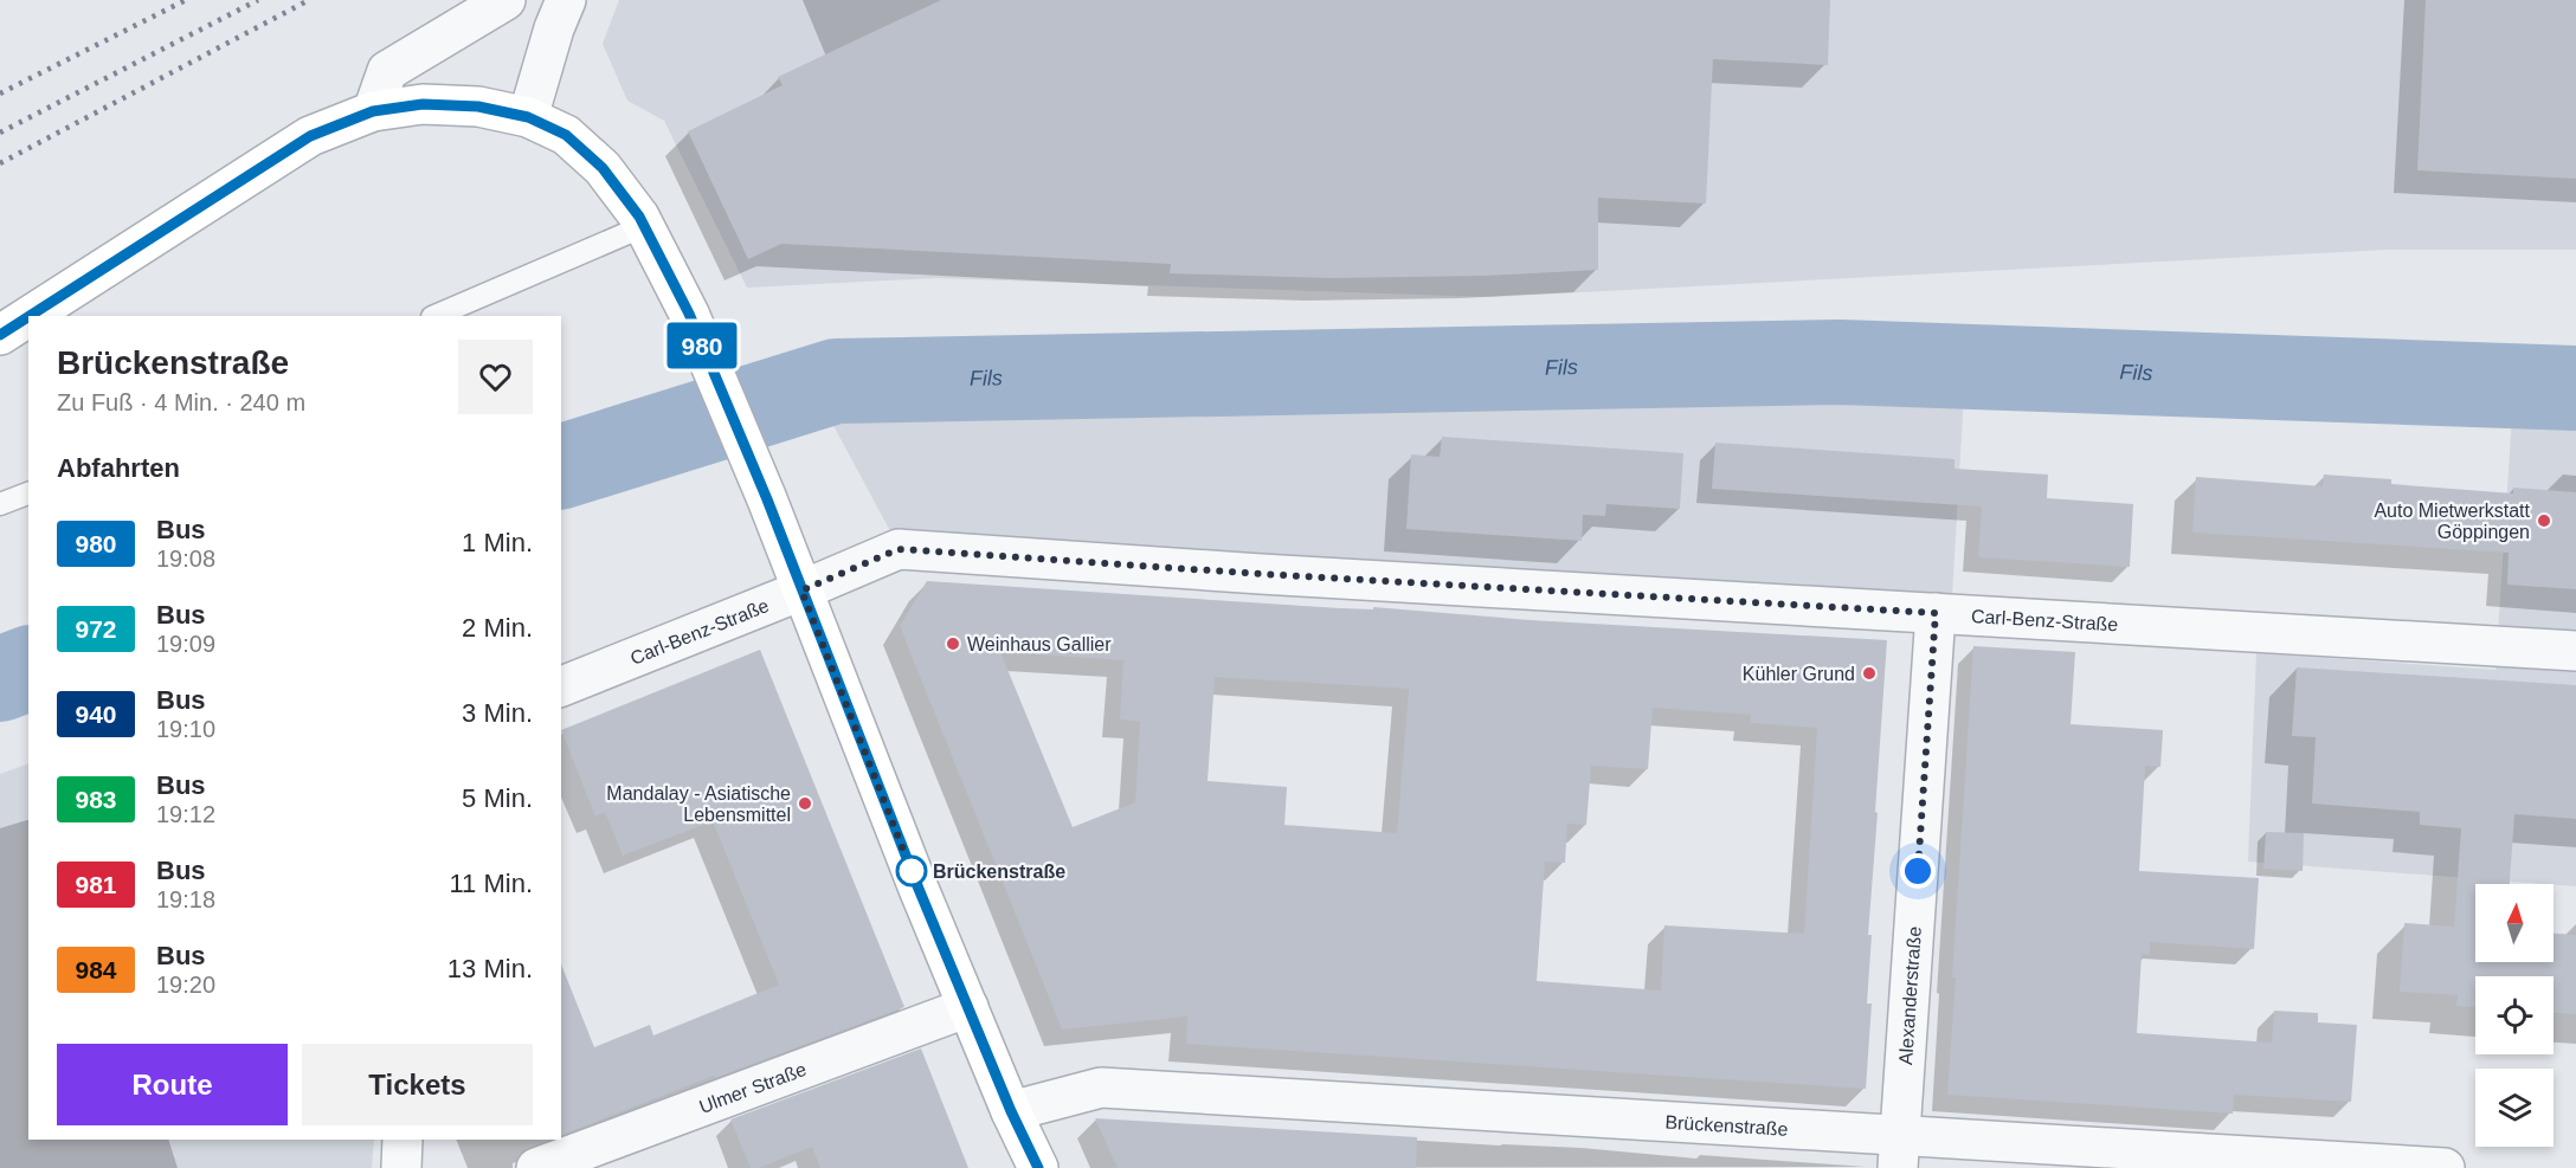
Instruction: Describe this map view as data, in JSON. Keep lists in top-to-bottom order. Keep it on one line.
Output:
{"streets":{"street":["Carl-Benz-Straße","Alexanderstraße","Ulmer Straße","Brückenstraße"]},"crossings":[["Carl-Benz-Straße","Alexanderstraße"],["Alexanderstraße","Brückenstraße"]],"water":["Fils"],"places":["Auto Mietwerkstatt Göppingen","Weinhaus Gallier","Kühler Grund","Mandalay - Asiatische Lebensmittel","Brückenstraße"],"lines":["bus line 980"],"north":"top","page":{"on_map":"980","heading":[["Brückenstraße","Zu Fuß · 4 Min. · 240 m"],"Abfahrten"],"list":[{"mark":"980","name":"Bus","note":"19:08","value":"1 Min."},{"mark":"972","name":"Bus","note":"19:09","value":"2 Min."},{"mark":"940","name":"Bus","note":"19:10","value":"3 Min."},{"mark":"983","name":"Bus","note":"19:12","value":"5 Min."},{"mark":"981","name":"Bus","note":"19:18","value":"11 Min."},{"mark":"984","name":"Bus","note":"19:20","value":"13 Min."}],"buttons":["Route","Tickets"]}}
